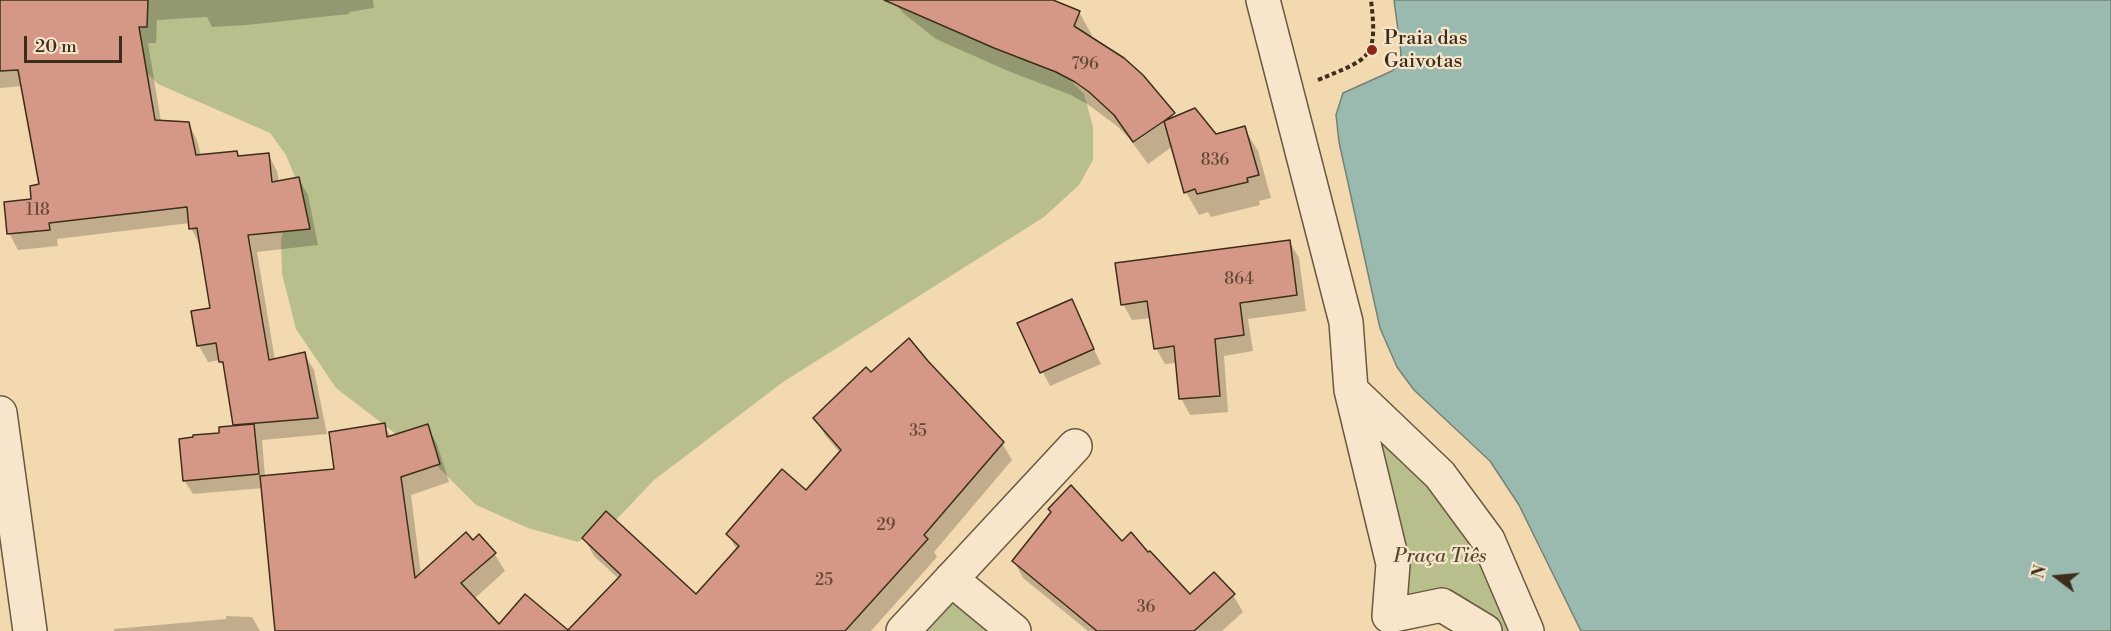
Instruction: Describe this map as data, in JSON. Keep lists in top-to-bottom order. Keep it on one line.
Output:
{"parks":["Praça Tiês"],"places":["Praia das Gaivotas"],"house_numbers":["796","836","118","864","35","29","25","36"],"scale_bar":"20 m","north":"left"}
